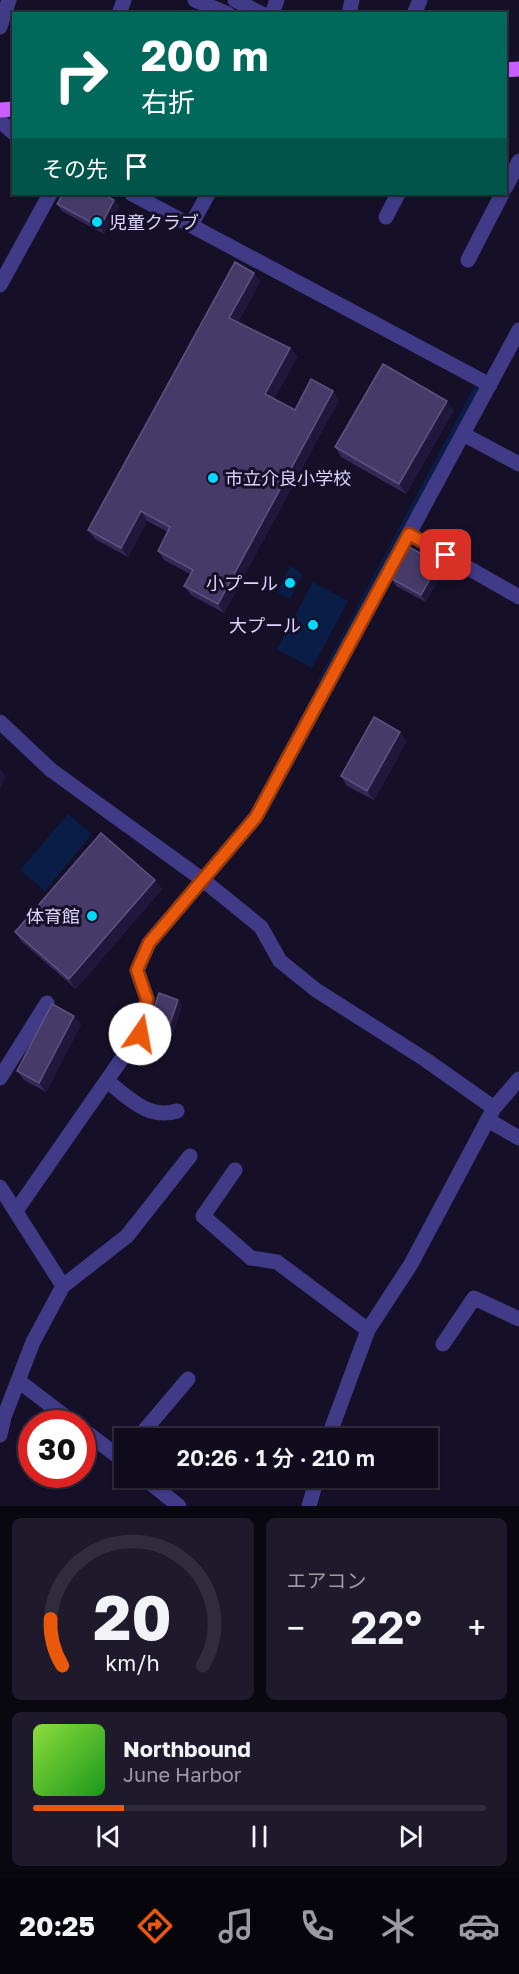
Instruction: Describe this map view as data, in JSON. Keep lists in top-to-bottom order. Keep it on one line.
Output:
{"places":["児童クラブ","市立介良小学校","小プール","大プール","体育館"],"page":{"turn":["200 m","右折"],"then":"その先","limit":"30","trip":"20:26 · 1 分 · 210 m","tile":"エアコン","heat":["−","22°","+"],"song":["Northbound","June Harbor"],"tabs":"20:25","gauge":["20","km/h"]}}
